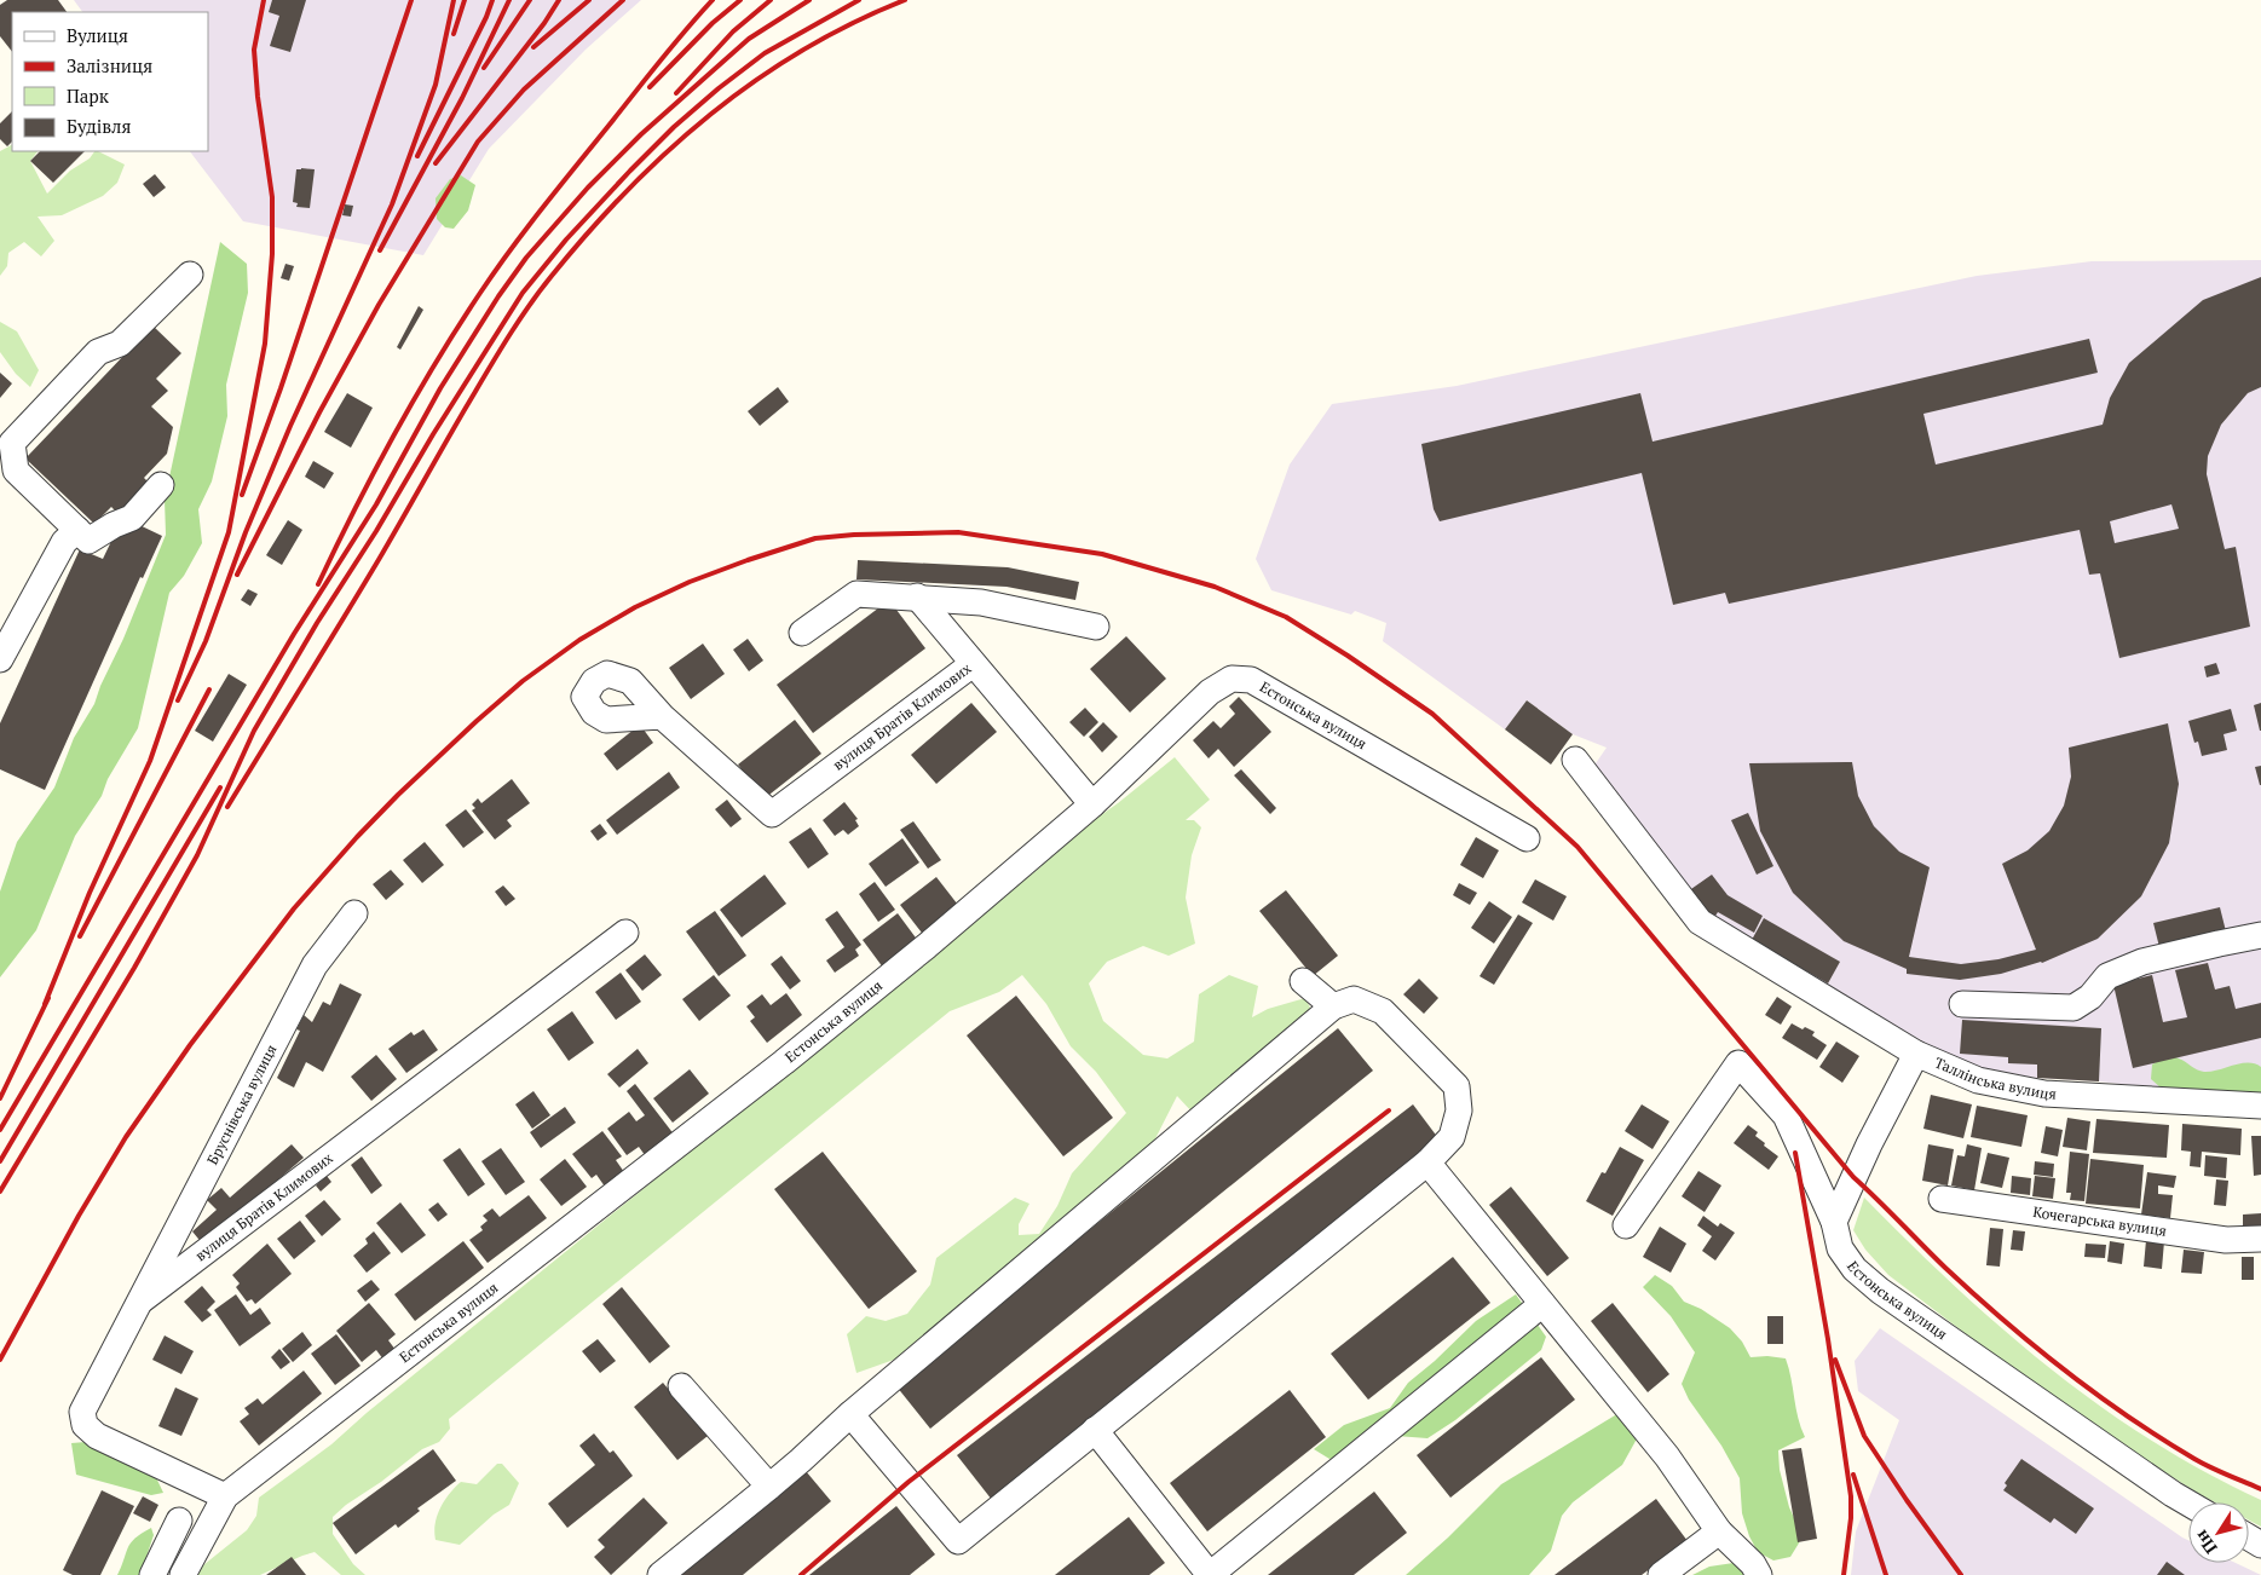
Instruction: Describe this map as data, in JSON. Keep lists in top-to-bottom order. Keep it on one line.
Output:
{"streets":{"street":["Естонська вулиця","вулиця Братів Климових","Таллінська вулиця","Бруснівська вулиця","Кочегарська вулиця"]},"crossings":[["Естонська вулиця","вулиця Братів Климових"],["Естонська вулиця","Таллінська вулиця"],["вулиця Братів Климових","Бруснівська вулиця"]],"legend":["Вулиця","Залізниця","Парк","Будівля"],"north":"bottom left"}
